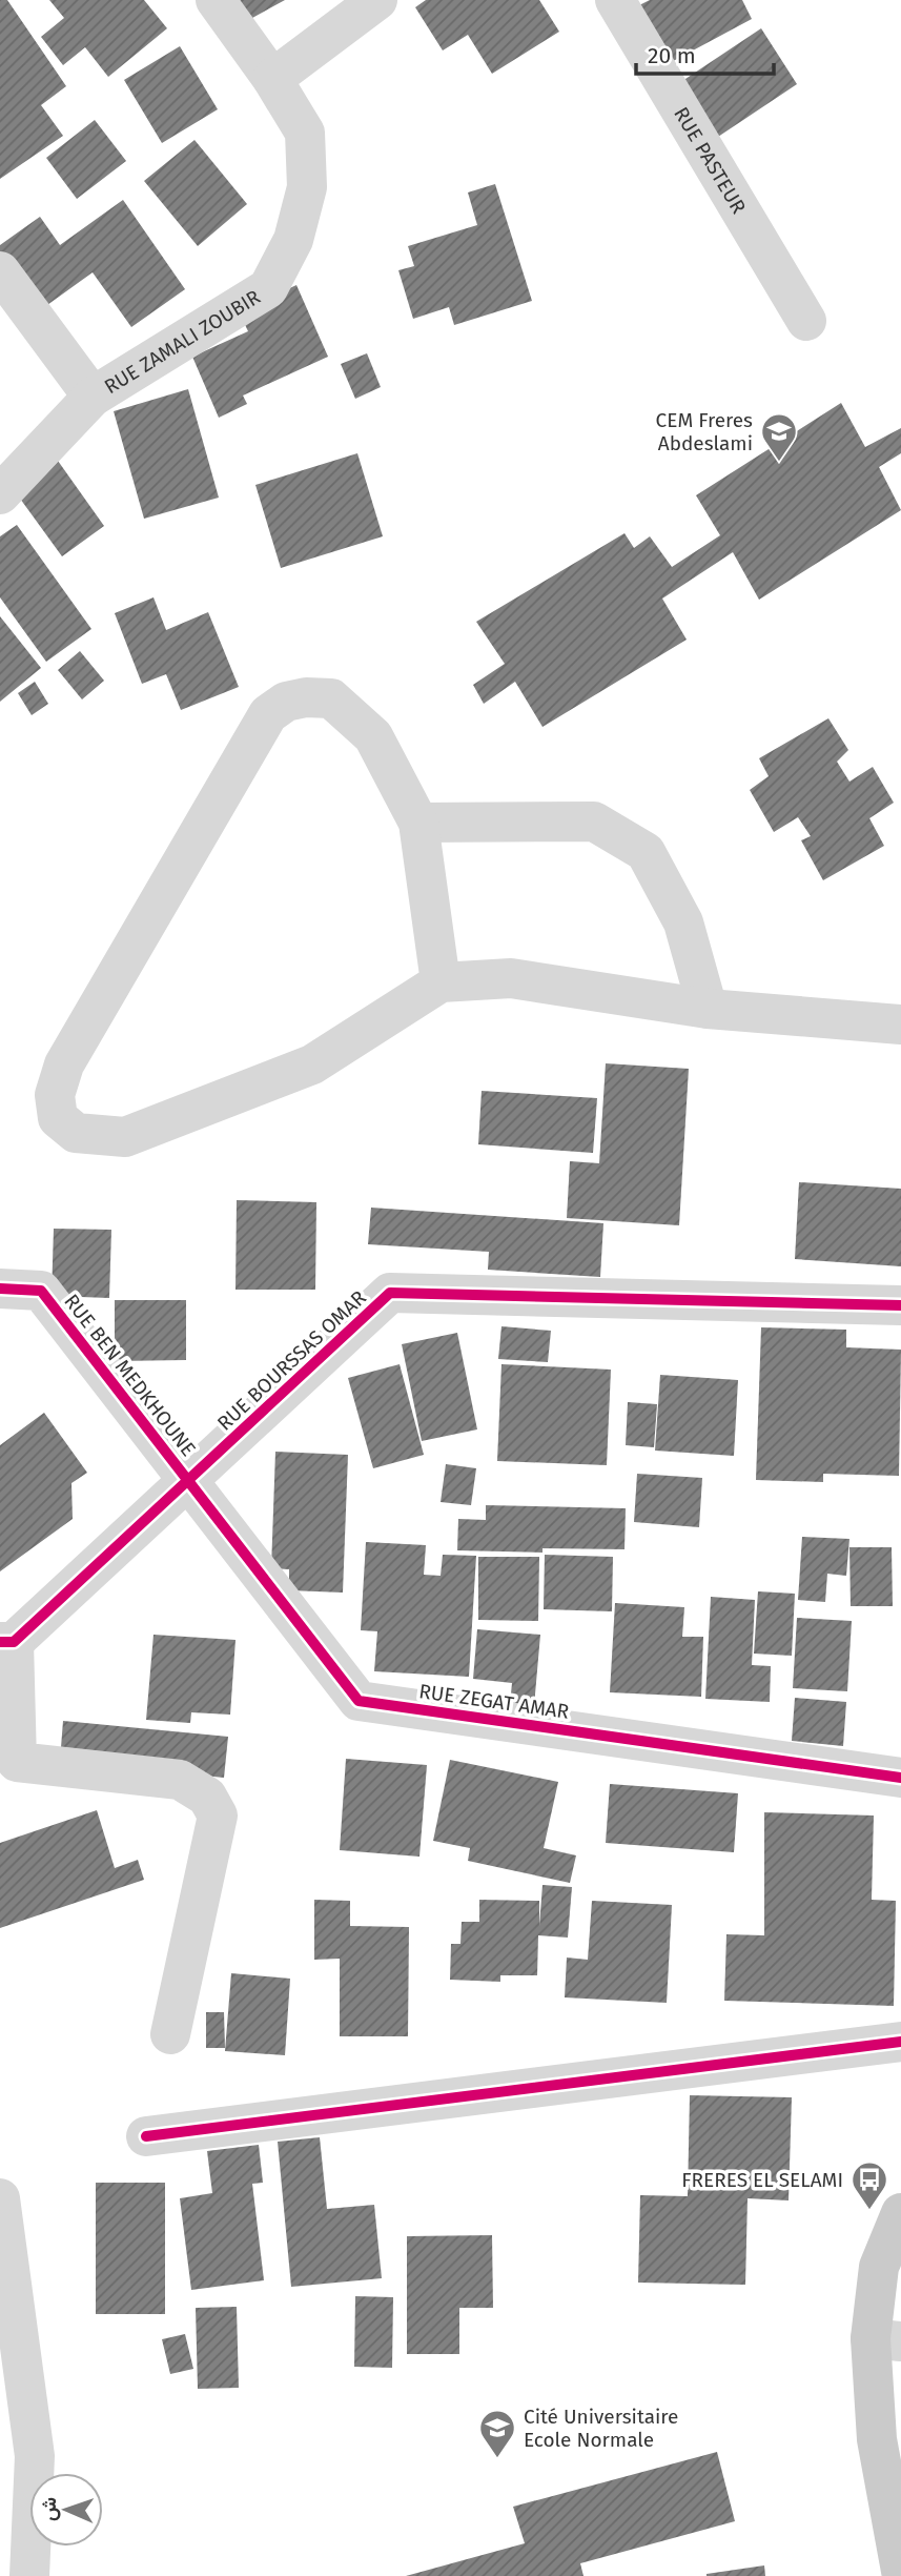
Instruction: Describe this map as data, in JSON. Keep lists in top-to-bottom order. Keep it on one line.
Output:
{"streets":{"street":["RUE PASTEUR","RUE ZAMALI ZOUBIR","RUE BOURSSAS OMAR","RUE BEN MEDKHOUNE","RUE ZEGAT AMAR"]},"crossings":[["RUE BOURSSAS OMAR","RUE BEN MEDKHOUNE"],["RUE BOURSSAS OMAR","RUE ZEGAT AMAR"],["RUE BEN MEDKHOUNE","RUE ZEGAT AMAR"]],"places":{"school or university":["CEM Freres Abdeslami","Cité Universitaire Ecole Normale"],"bus stop":["FRERES EL SELAMI"]},"scale_bar":"20 m","north":"left"}
